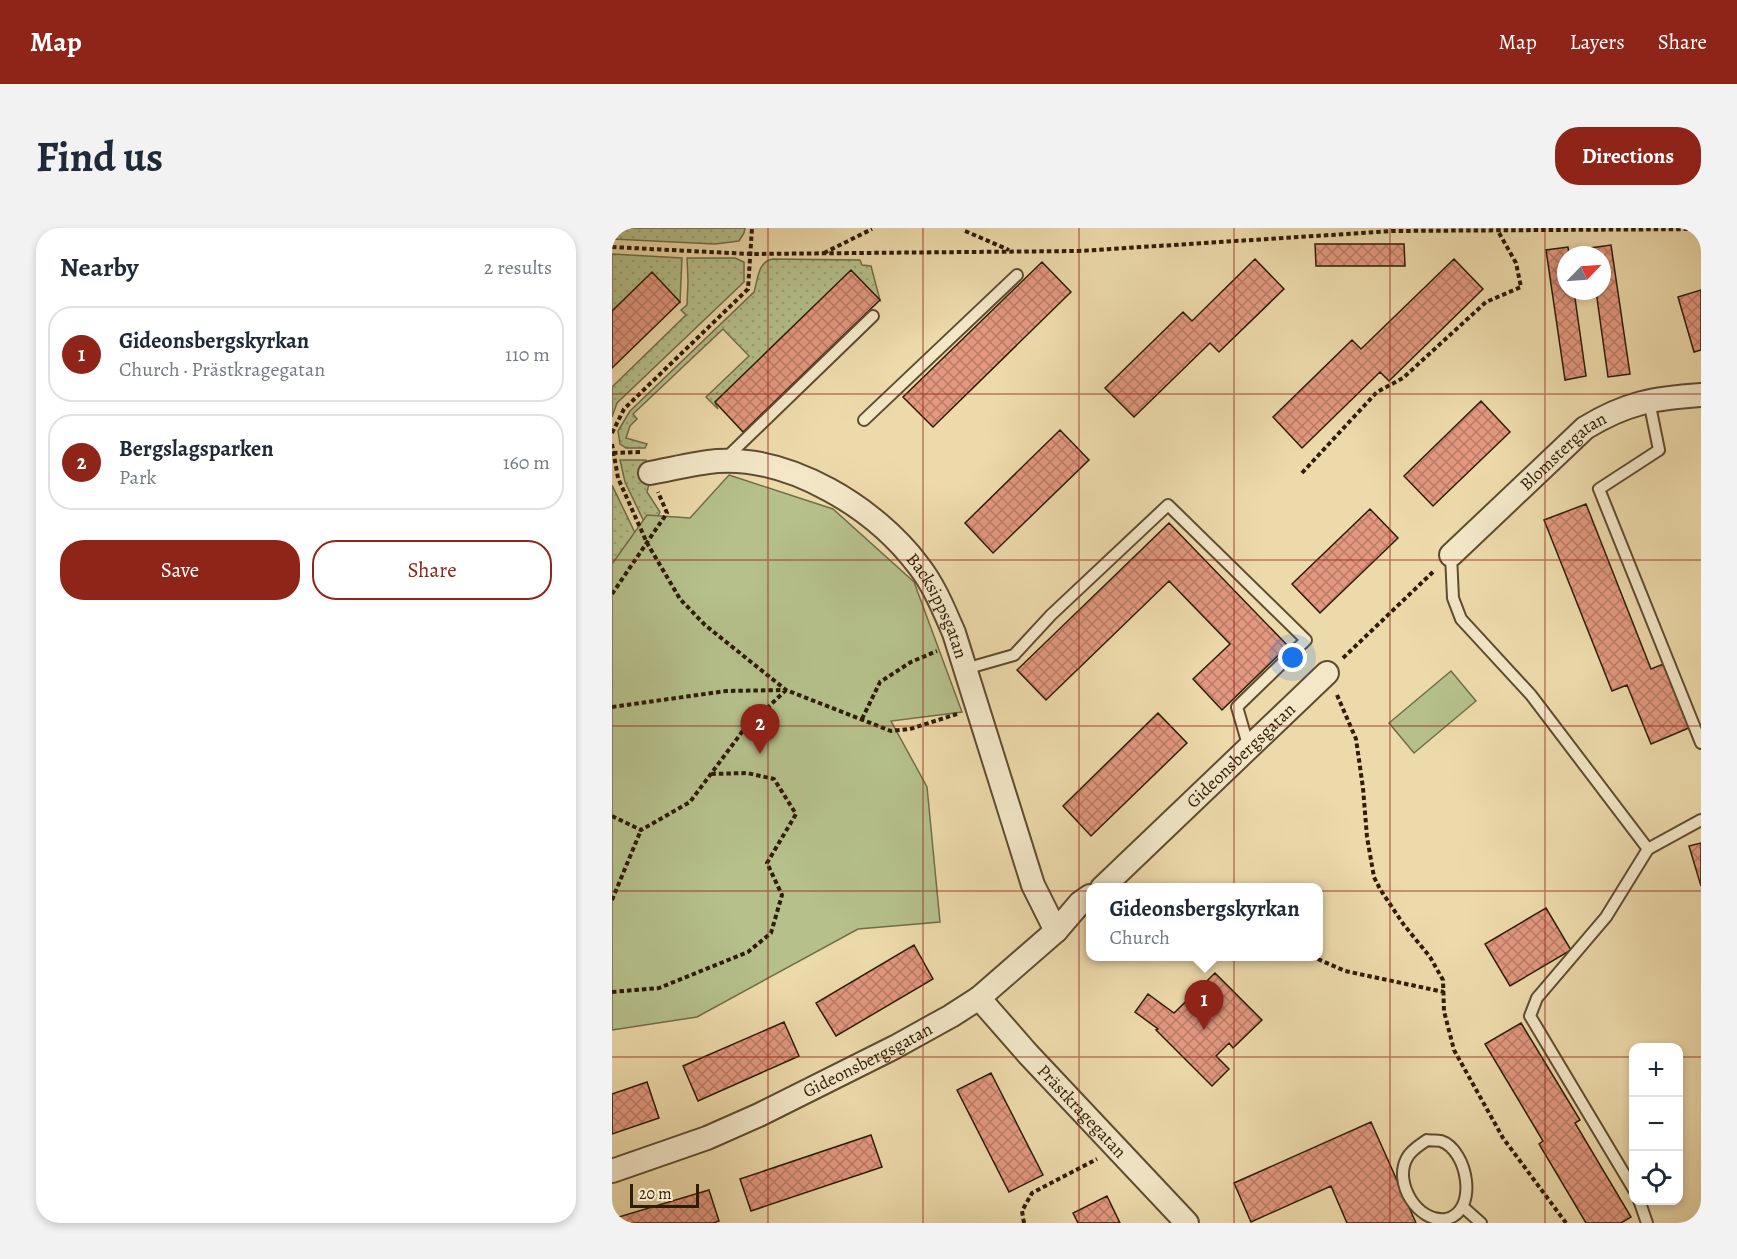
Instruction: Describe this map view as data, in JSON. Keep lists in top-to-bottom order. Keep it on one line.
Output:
{"streets":{"street":["Blomstergatan","Backsippsgatan","Gideonsbergsgatan","Prästkragegatan"]},"crossings":[["Backsippsgatan","Gideonsbergsgatan"],["Gideonsbergsgatan","Prästkragegatan"]],"scale_bar":"20 m","north":"top right","page":{"header":"Map","nav":["Map","Layers","Share"],"buttons":["Directions",["Save","Share"]],"title":"Find us","heading":["Nearby","2 results"],"list":[{"mark":"1","name":"Gideonsbergskyrkan","note":"Church · Prästkragegatan","value":"110 m"},{"mark":"2","name":"Bergslagsparken","note":"Park","value":"160 m"}],"pins":["2","1"],"popup":["Gideonsbergskyrkan","Church"],"map_buttons":["+","−"],"scale":"20 m"}}
